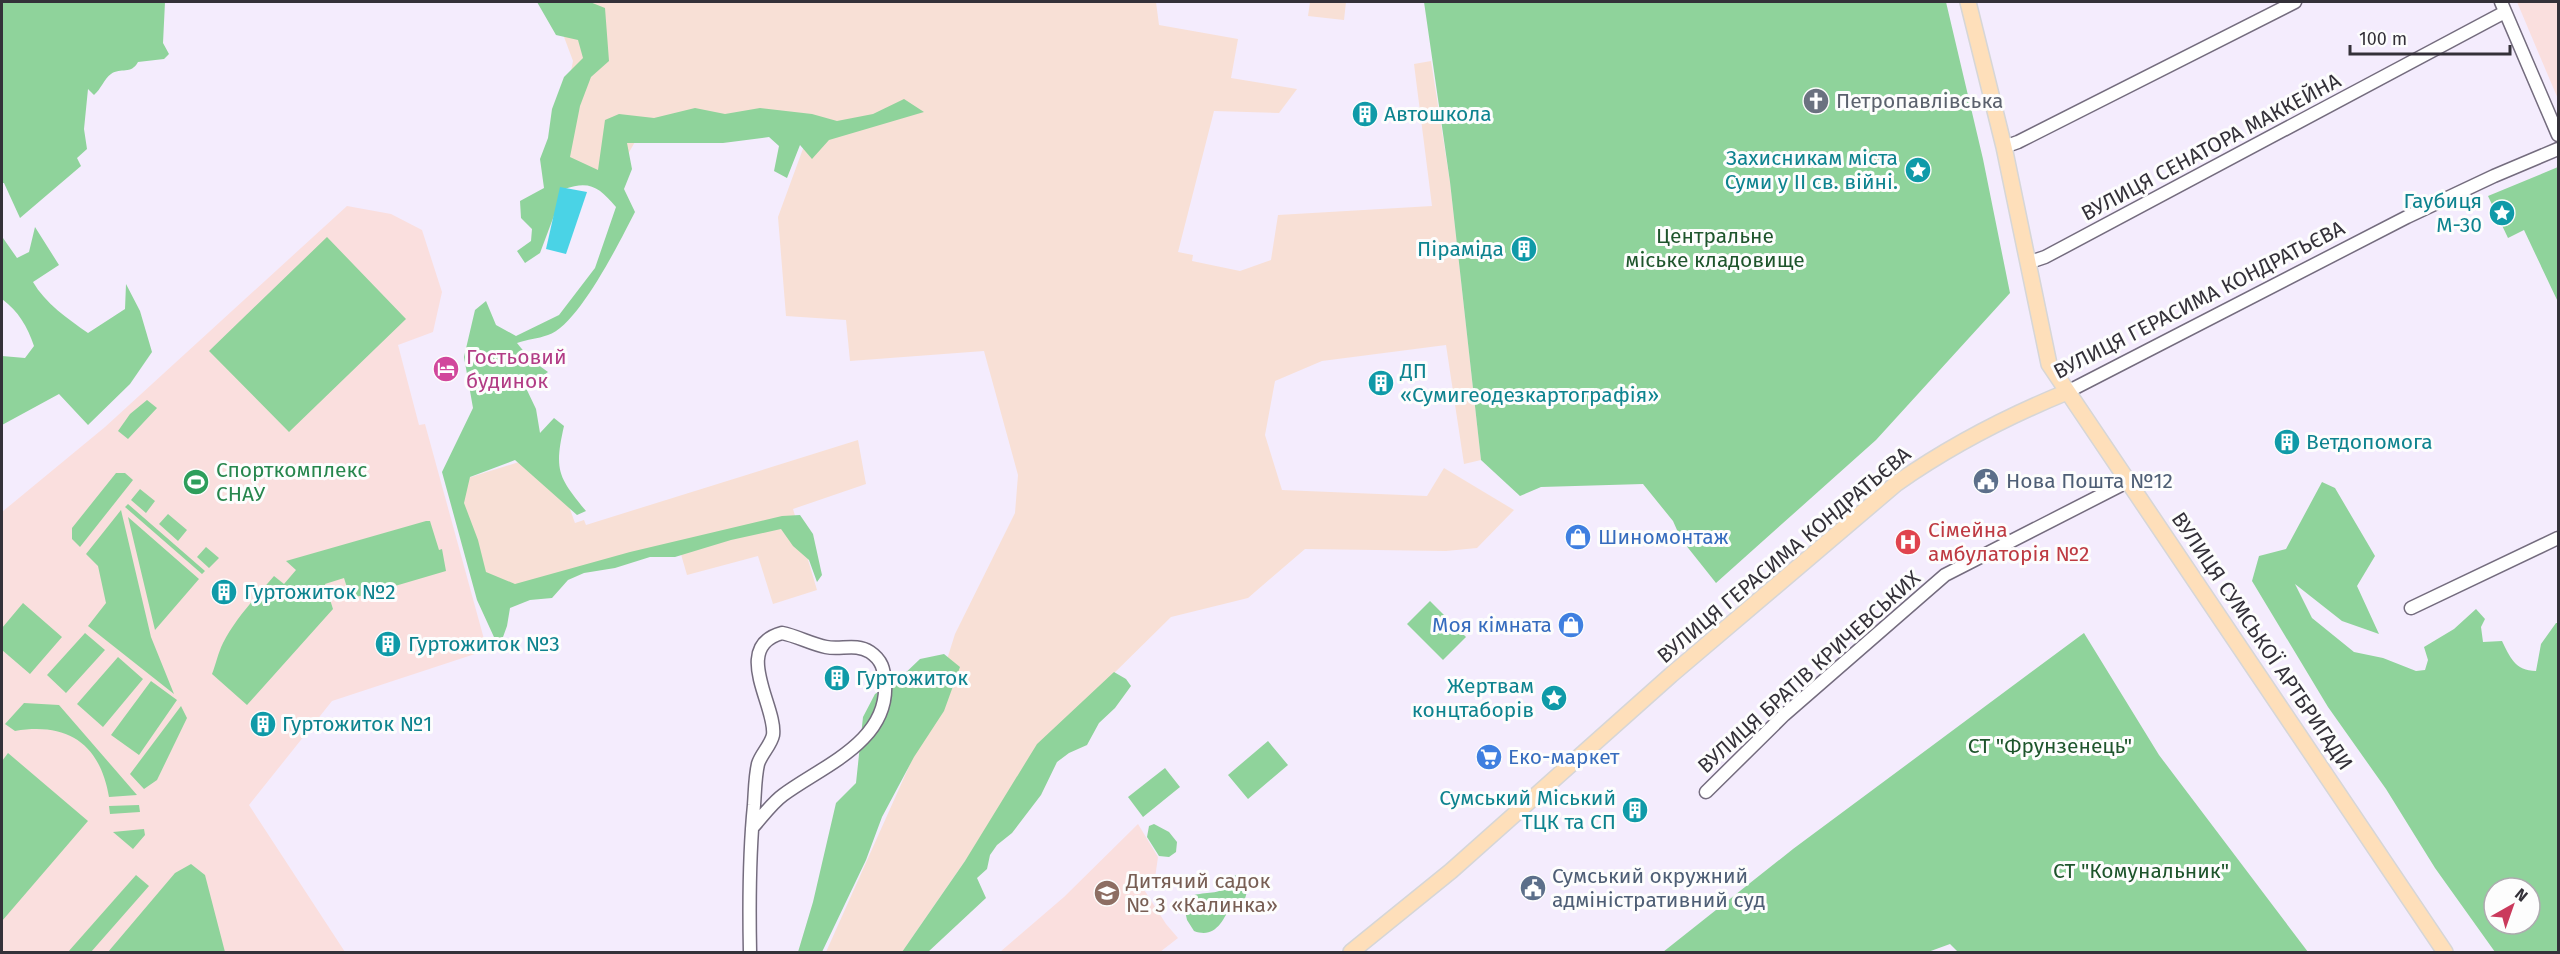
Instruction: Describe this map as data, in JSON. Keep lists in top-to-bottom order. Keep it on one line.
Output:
{"streets":{"main road":["ВУЛИЦЯ ГЕРАСИМА КОНДРАТЬЄВА","ВУЛИЦЯ СУМСЬКОЇ АРТБРИГАДИ"],"street":["ВУЛИЦЯ СЕНАТОРА МАККЕЙНА","ВУЛИЦЯ БРАТІВ КРИЧЕВСЬКИХ"]},"crossings":[["ВУЛИЦЯ СЕНАТОРА МАККЕЙНА","ВУЛИЦЯ СУМСЬКОЇ АРТБРИГАДИ"],["ВУЛИЦЯ ГЕРАСИМА КОНДРАТЬЄВА","ВУЛИЦЯ СУМСЬКОЇ АРТБРИГАДИ"],["ВУЛИЦЯ СУМСЬКОЇ АРТБРИГАДИ","ВУЛИЦЯ БРАТІВ КРИЧЕВСЬКИХ"]],"parks":["Центральне міське кладовище","СТ \"Фрунзенець\"","СТ \"Комунальник\""],"places":{"church":["Петропавлівська"],"building":["Автошкола","Піраміда","ДП «Сумигеодезкартографія»","Ветдопомога","Гуртожиток №2","Гуртожиток №3","Гуртожиток","Гуртожиток №1","Сумський Міський ТЦК та СП"],"place":["Захисникам міста Суми у ІІ св. війні.","Гаубиця М-30","Жертвам концтаборів"],"hotel":["Гостьовий будинок"],"public building":["Нова Пошта №12","Сумський окружний адміністративний суд"],"sports":["Спорткомплекс СНАУ"],"shop":["Шиномонтаж","Моя кімната"],"hospital":["Сімейна амбулаторія №2"],"supermarket":["Еко-маркет"],"school or university":["Дитячий садок № 3 «Калинка»"]},"scale_bar":"100 m","north":"top right"}
